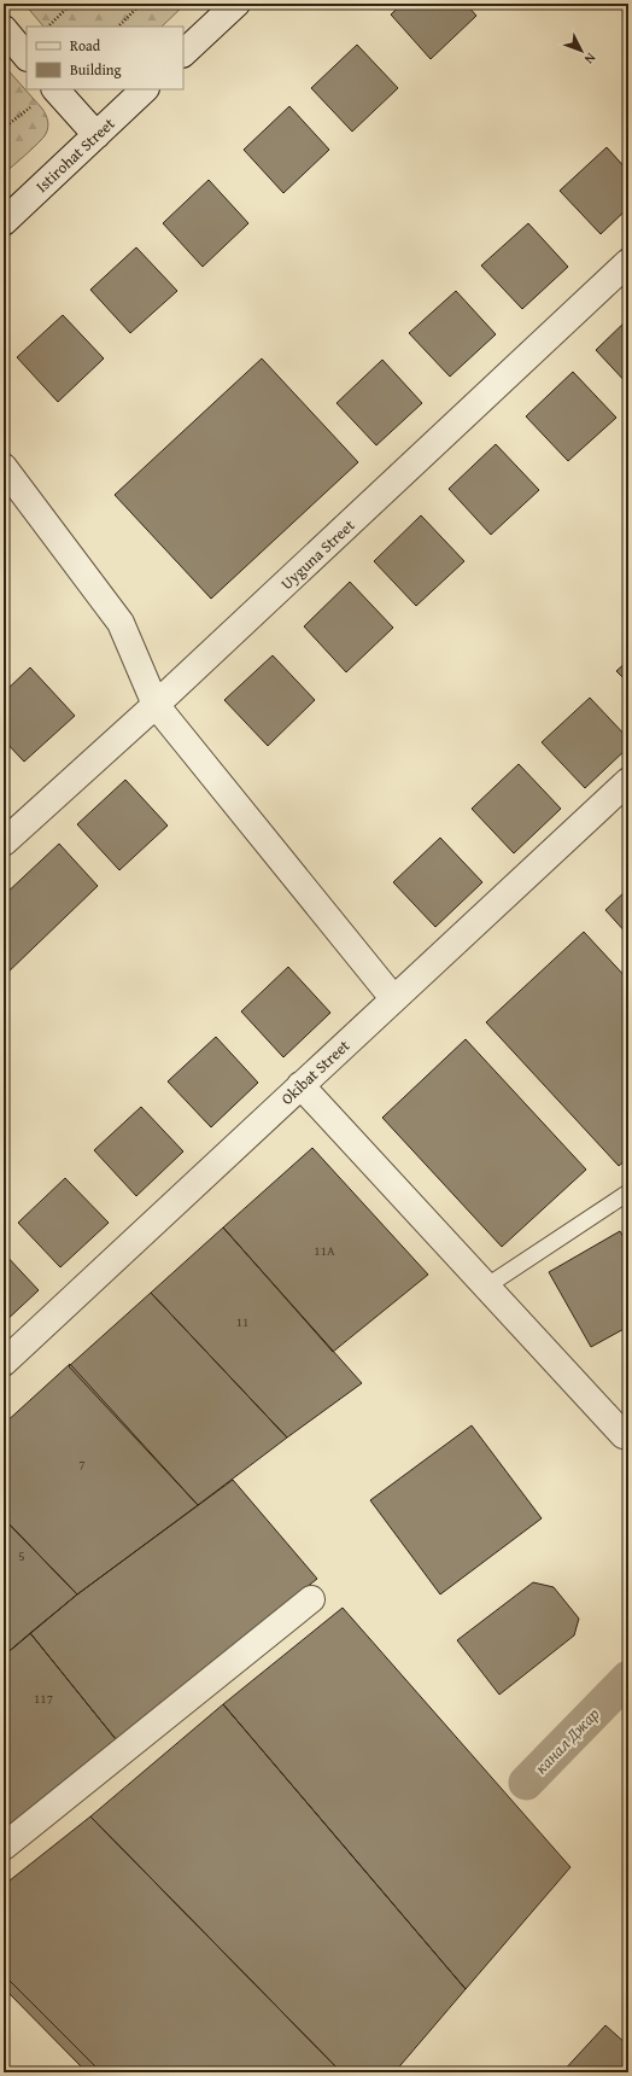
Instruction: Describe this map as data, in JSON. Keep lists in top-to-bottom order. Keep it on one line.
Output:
{"streets":{"street":["Istirohat Street","Uyguna Street","Okibat Street"]},"water":["канал Джар"],"house_numbers":["11A","11","7","5","117"],"legend":["Road","Building"],"north":"bottom right"}
